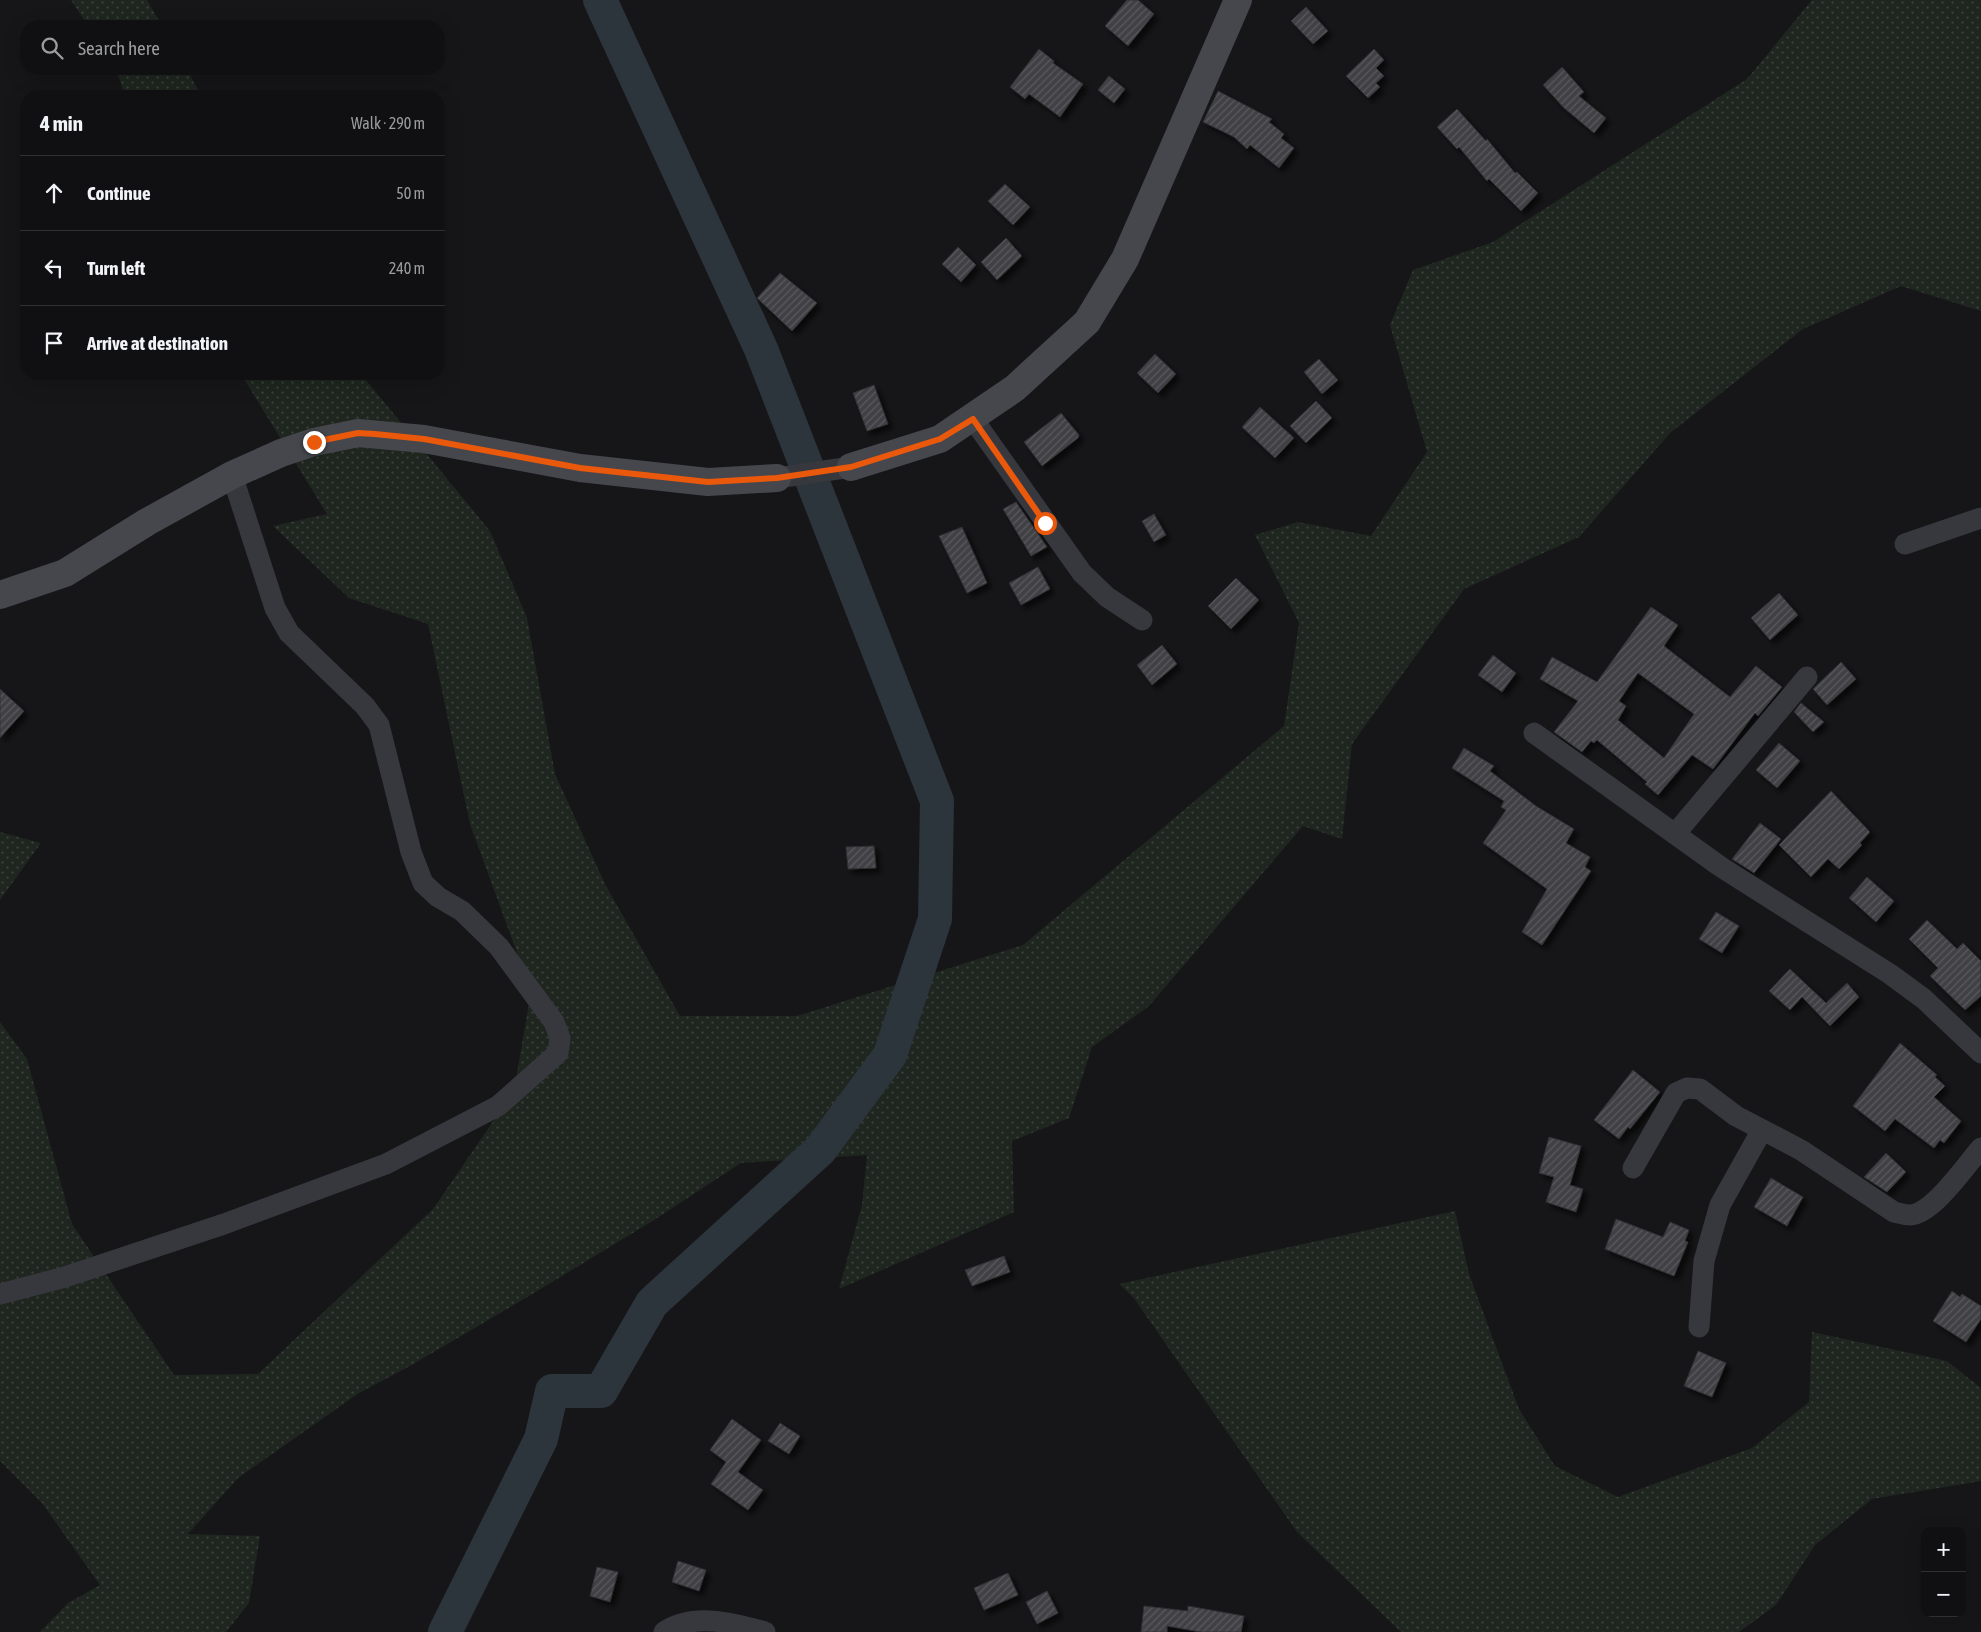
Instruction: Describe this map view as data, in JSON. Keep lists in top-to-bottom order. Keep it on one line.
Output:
{"page":{"search":"Search here","heading":["4 min","Walk · 290 m"],"list":[["Continue","50 m"],["Turn left","240 m"],"Arrive at destination"],"map_buttons":["+","−"]}}
